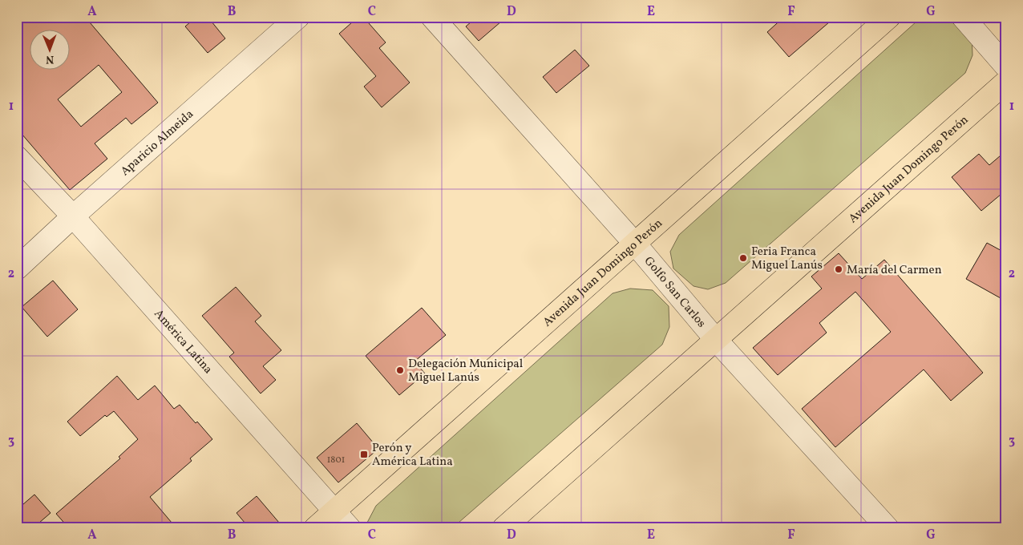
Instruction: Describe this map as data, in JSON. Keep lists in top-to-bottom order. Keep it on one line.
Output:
{"streets":{"main road":["Avenida Juan Domingo Perón"],"street":["Aparicio Almeida","Golfo San Carlos","América Latina"]},"crossings":[["Aparicio Almeida","América Latina"],["Avenida Juan Domingo Perón","Golfo San Carlos"],["Avenida Juan Domingo Perón","América Latina"]],"places":{"other":["Feria Franca Miguel Lanús","María del Carmen","Delegación Municipal Miguel Lanús"],"transit":["Perón y América Latina"]},"house_numbers":["1801"],"north":"bottom","grid":{"columns":["A","B","C","D","E","F","G"],"rows":["1","2","3"]}}
